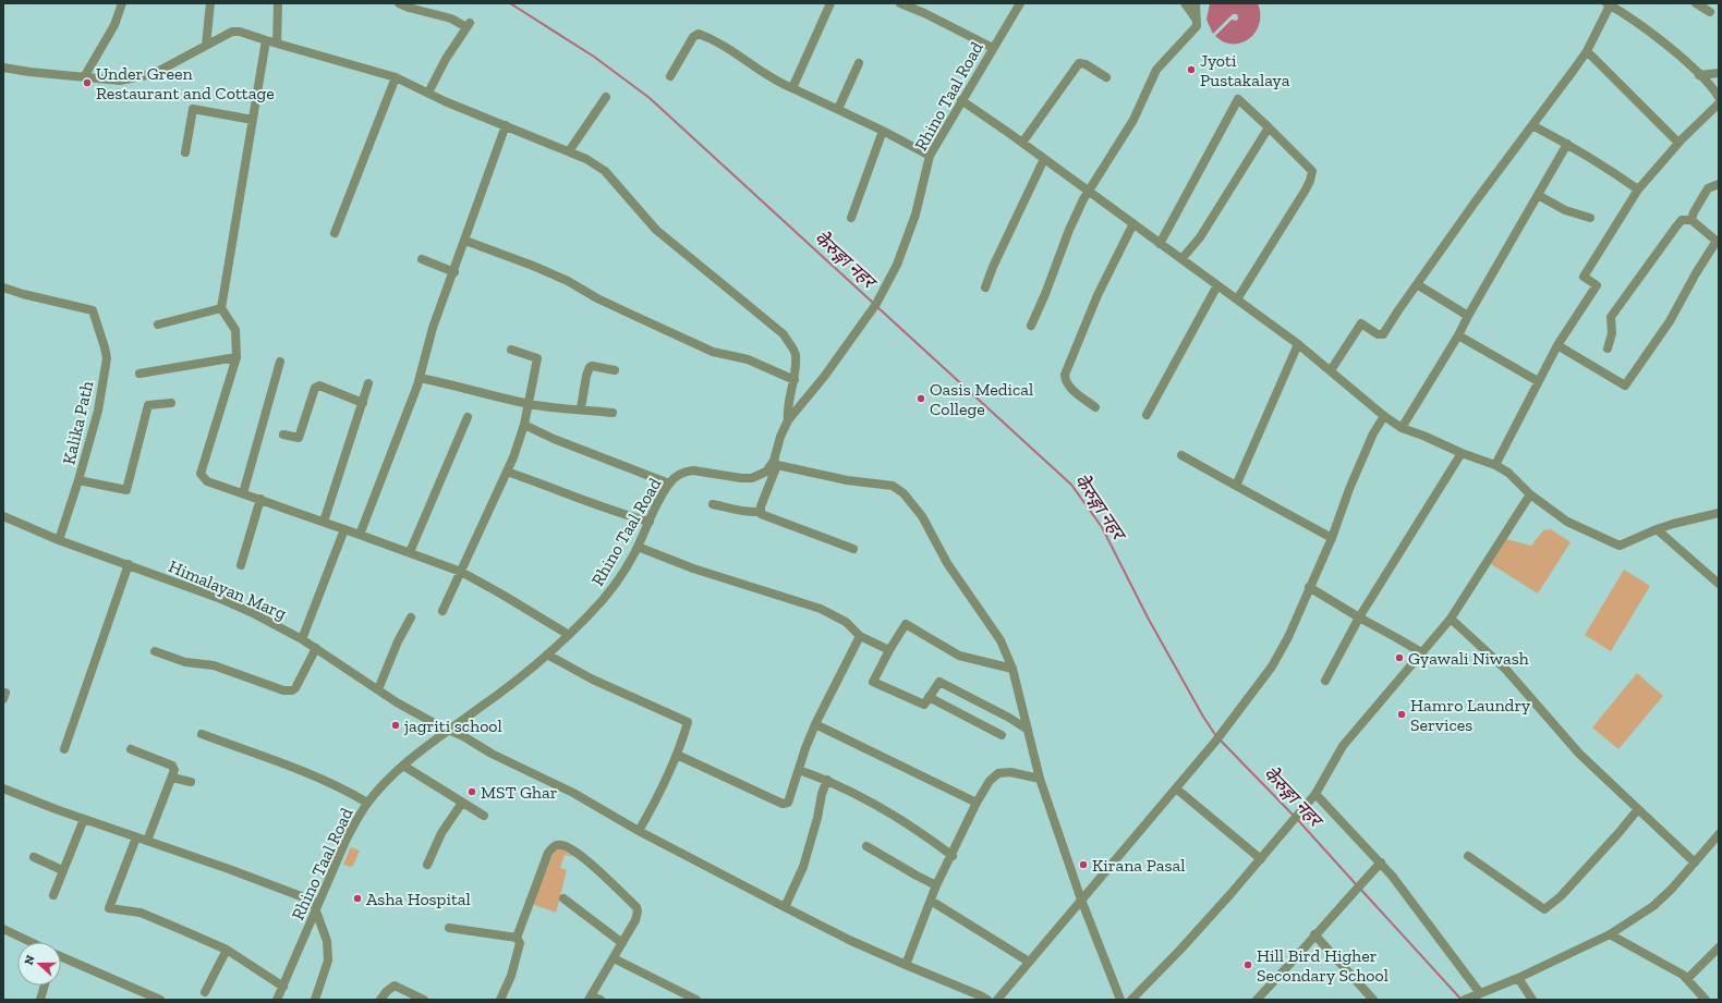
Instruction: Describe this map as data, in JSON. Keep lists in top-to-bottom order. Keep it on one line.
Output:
{"streets":{"street":["Rhino Taal Road","Kalika Path","Himalayan Marg"]},"crossings":[["Rhino Taal Road","Himalayan Marg"],["Kalika Path","Himalayan Marg"]],"water":["केेरुङ्गा नहर"],"places":["Jyoti Pustakalaya","Under Green Restaurant and Cottage","Oasis Medical College","Gyawali Niwash","Hamro Laundry Services","jagriti school","MST Ghar","Kirana Pasal","Asha Hospital","Hill Bird Higher Secondary School"],"north":"left"}
